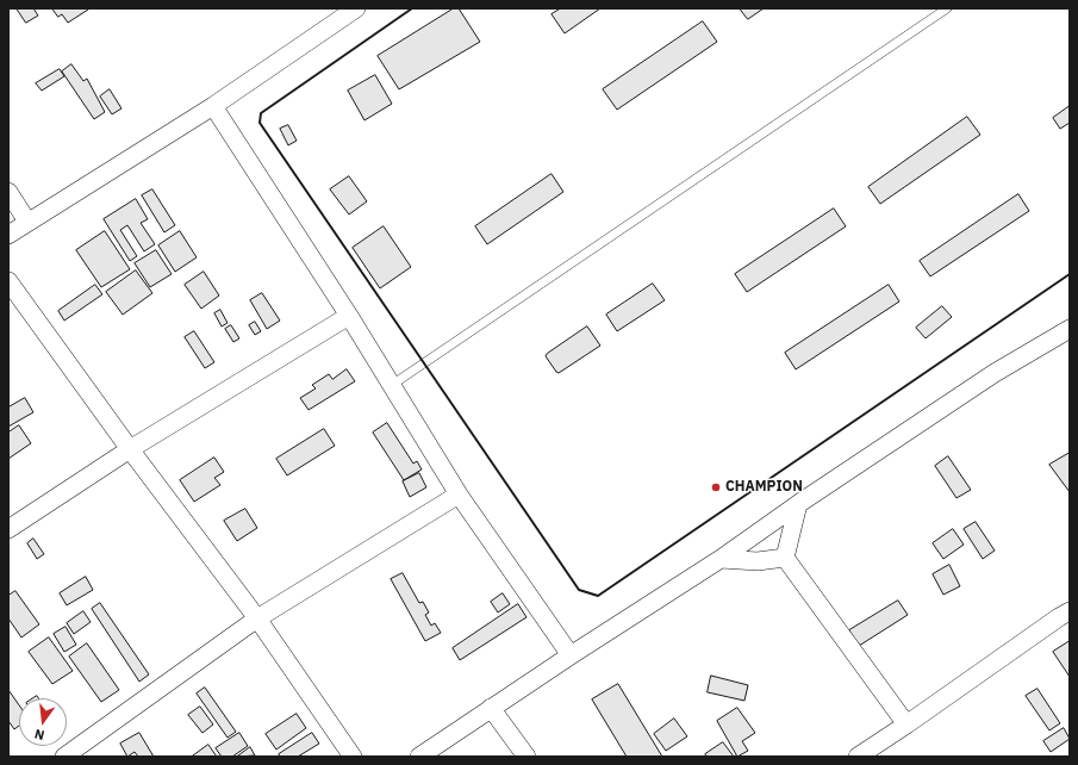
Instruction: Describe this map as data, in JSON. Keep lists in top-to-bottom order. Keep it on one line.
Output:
{"places":["CHAMPION"],"north":"bottom"}
